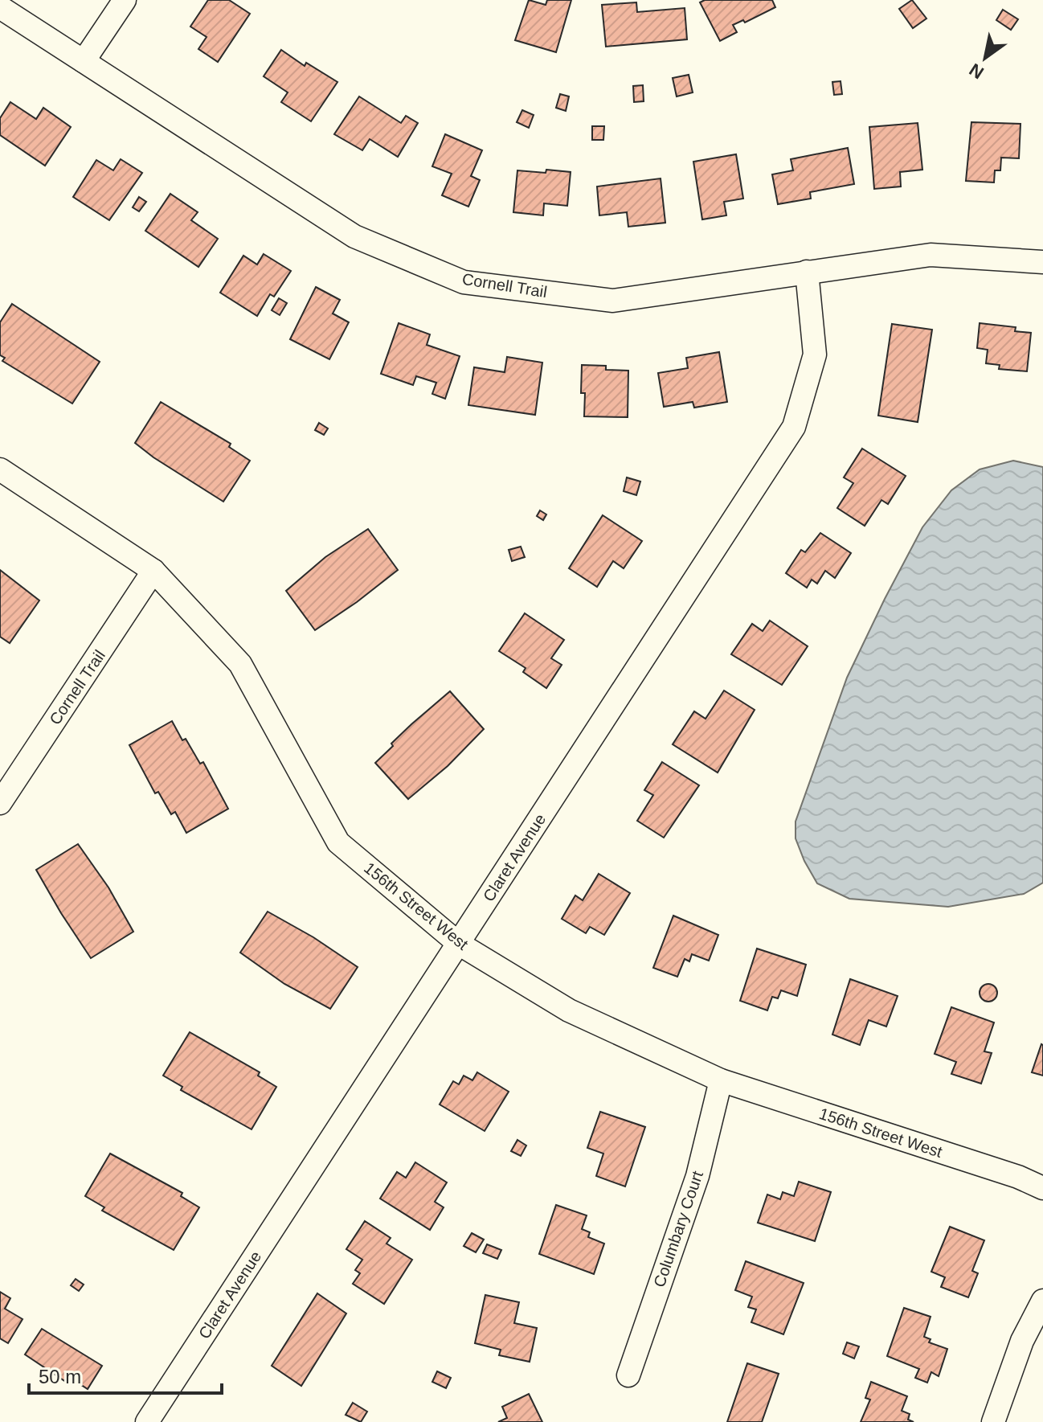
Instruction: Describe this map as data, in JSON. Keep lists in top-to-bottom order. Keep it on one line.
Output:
{"streets":{"street":["Cornell Trail","Claret Avenue","156th Street West","Columbary Court"]},"crossings":[["Cornell Trail","Claret Avenue"],["Cornell Trail","156th Street West"],["Claret Avenue","156th Street West"],["156th Street West","Columbary Court"]],"scale_bar":"50 m","north":"bottom left"}
